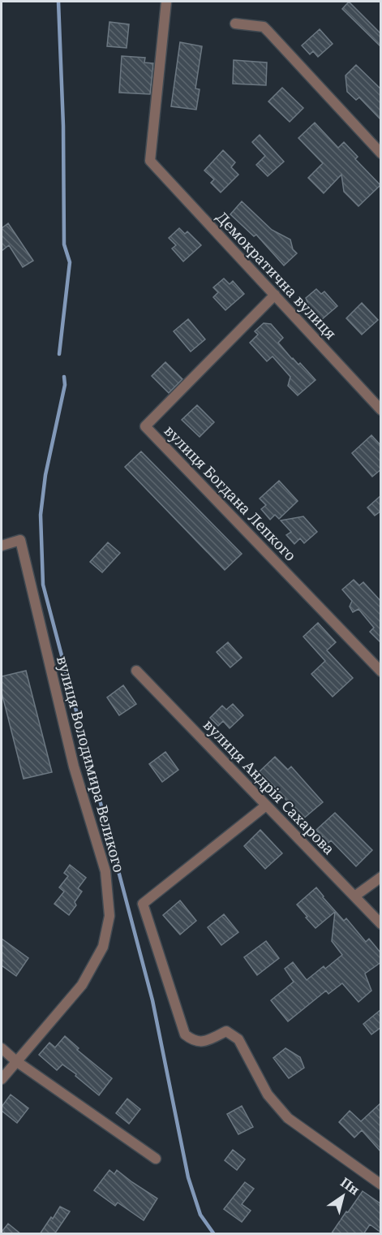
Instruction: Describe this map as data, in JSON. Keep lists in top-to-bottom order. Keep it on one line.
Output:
{"streets":{"street":["Демократична вулиця","вулиця Богдана Лепкого","вулиця Володимира Великого","вулиця Андрія Сахарова"]},"crossings":[["Демократична вулиця","вулиця Богдана Лепкого"]],"north":"top right"}
